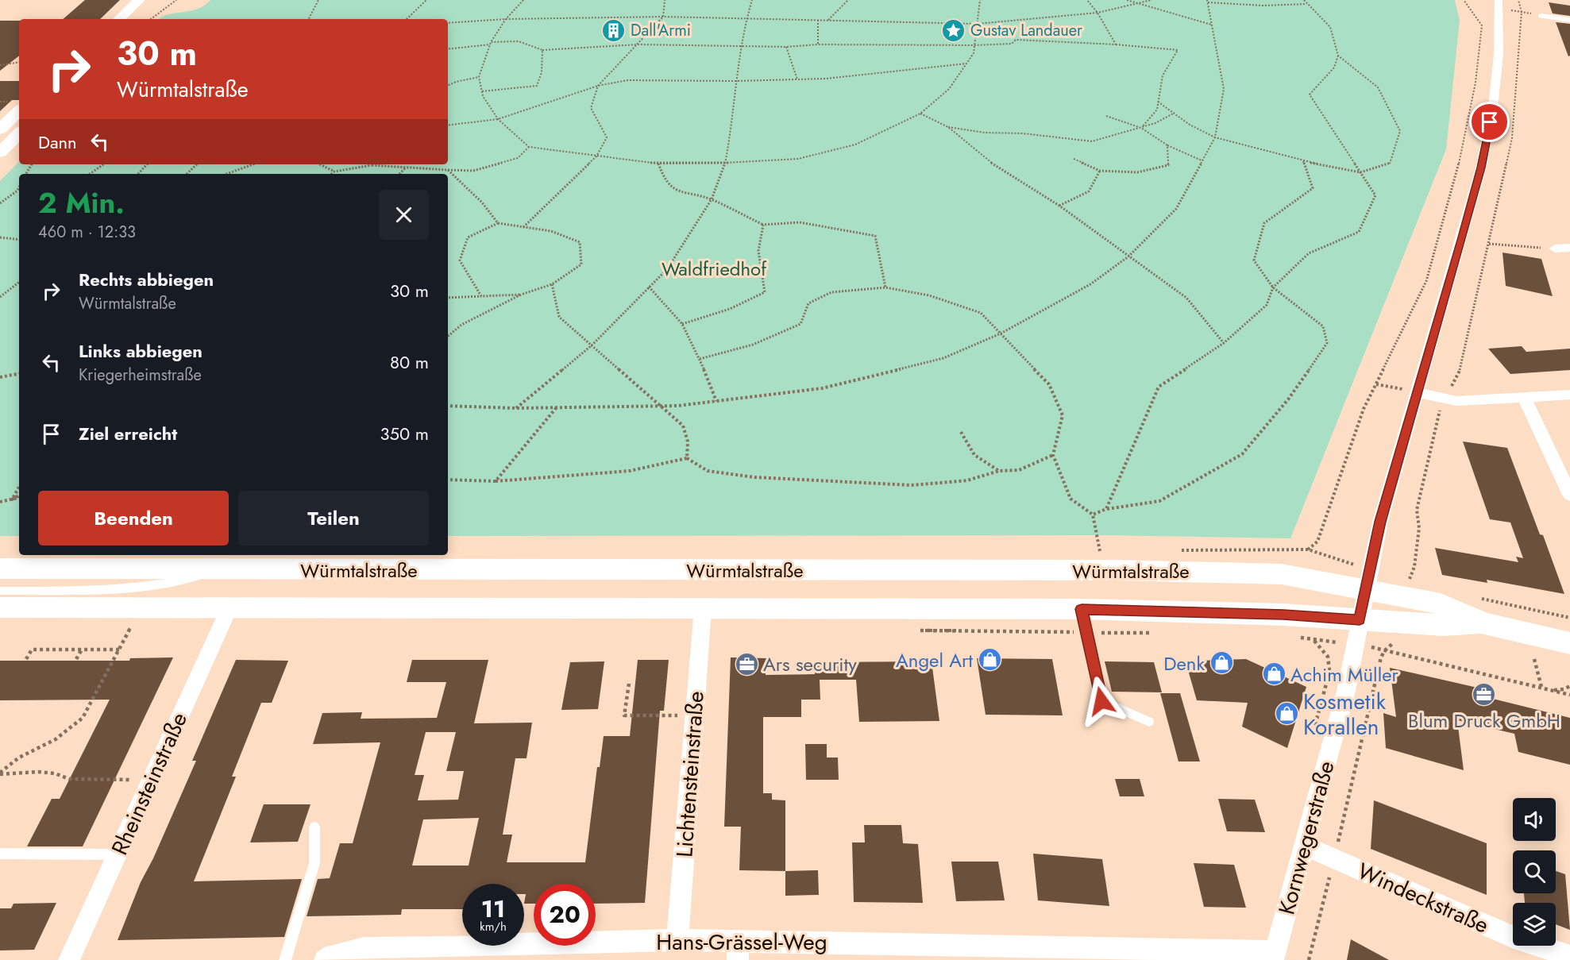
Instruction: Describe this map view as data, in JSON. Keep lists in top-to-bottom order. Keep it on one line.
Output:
{"streets":{"main road":["Würmtalstraße"],"street":["Lichtensteinstraße","Rheinsteinstraße","Kornwegerstraße","Windeckstraße","Hans-Grässel-Weg"]},"crossings":[["Würmtalstraße","Lichtensteinstraße"],["Würmtalstraße","Rheinsteinstraße"],["Würmtalstraße","Kornwegerstraße"],["Lichtensteinstraße","Hans-Grässel-Weg"],["Kornwegerstraße","Windeckstraße"],["Kornwegerstraße","Hans-Grässel-Weg"]],"parks":["Waldfriedhof"],"places":{"building":["Dall'Armi"],"place":["Gustav Landauer"],"shop":["Angel Art","Denk","Achim Müller","Kosmetik Korallen"],"office":["Ars security","Blum Druck GmbH"]},"page":{"turn":["30 m","Würmtalstraße"],"then":"Dann","heading":["2 Min.","460 m · 12:33"],"list":[{"name":"Rechts abbiegen","note":"Würmtalstraße","value":"30 m"},{"name":"Links abbiegen","note":"Kriegerheimstraße","value":"80 m"},{"name":"Ziel erreicht","value":"350 m"}],"buttons":["Beenden","Teilen"],"speed":"11 km/h","limit":"20"}}
